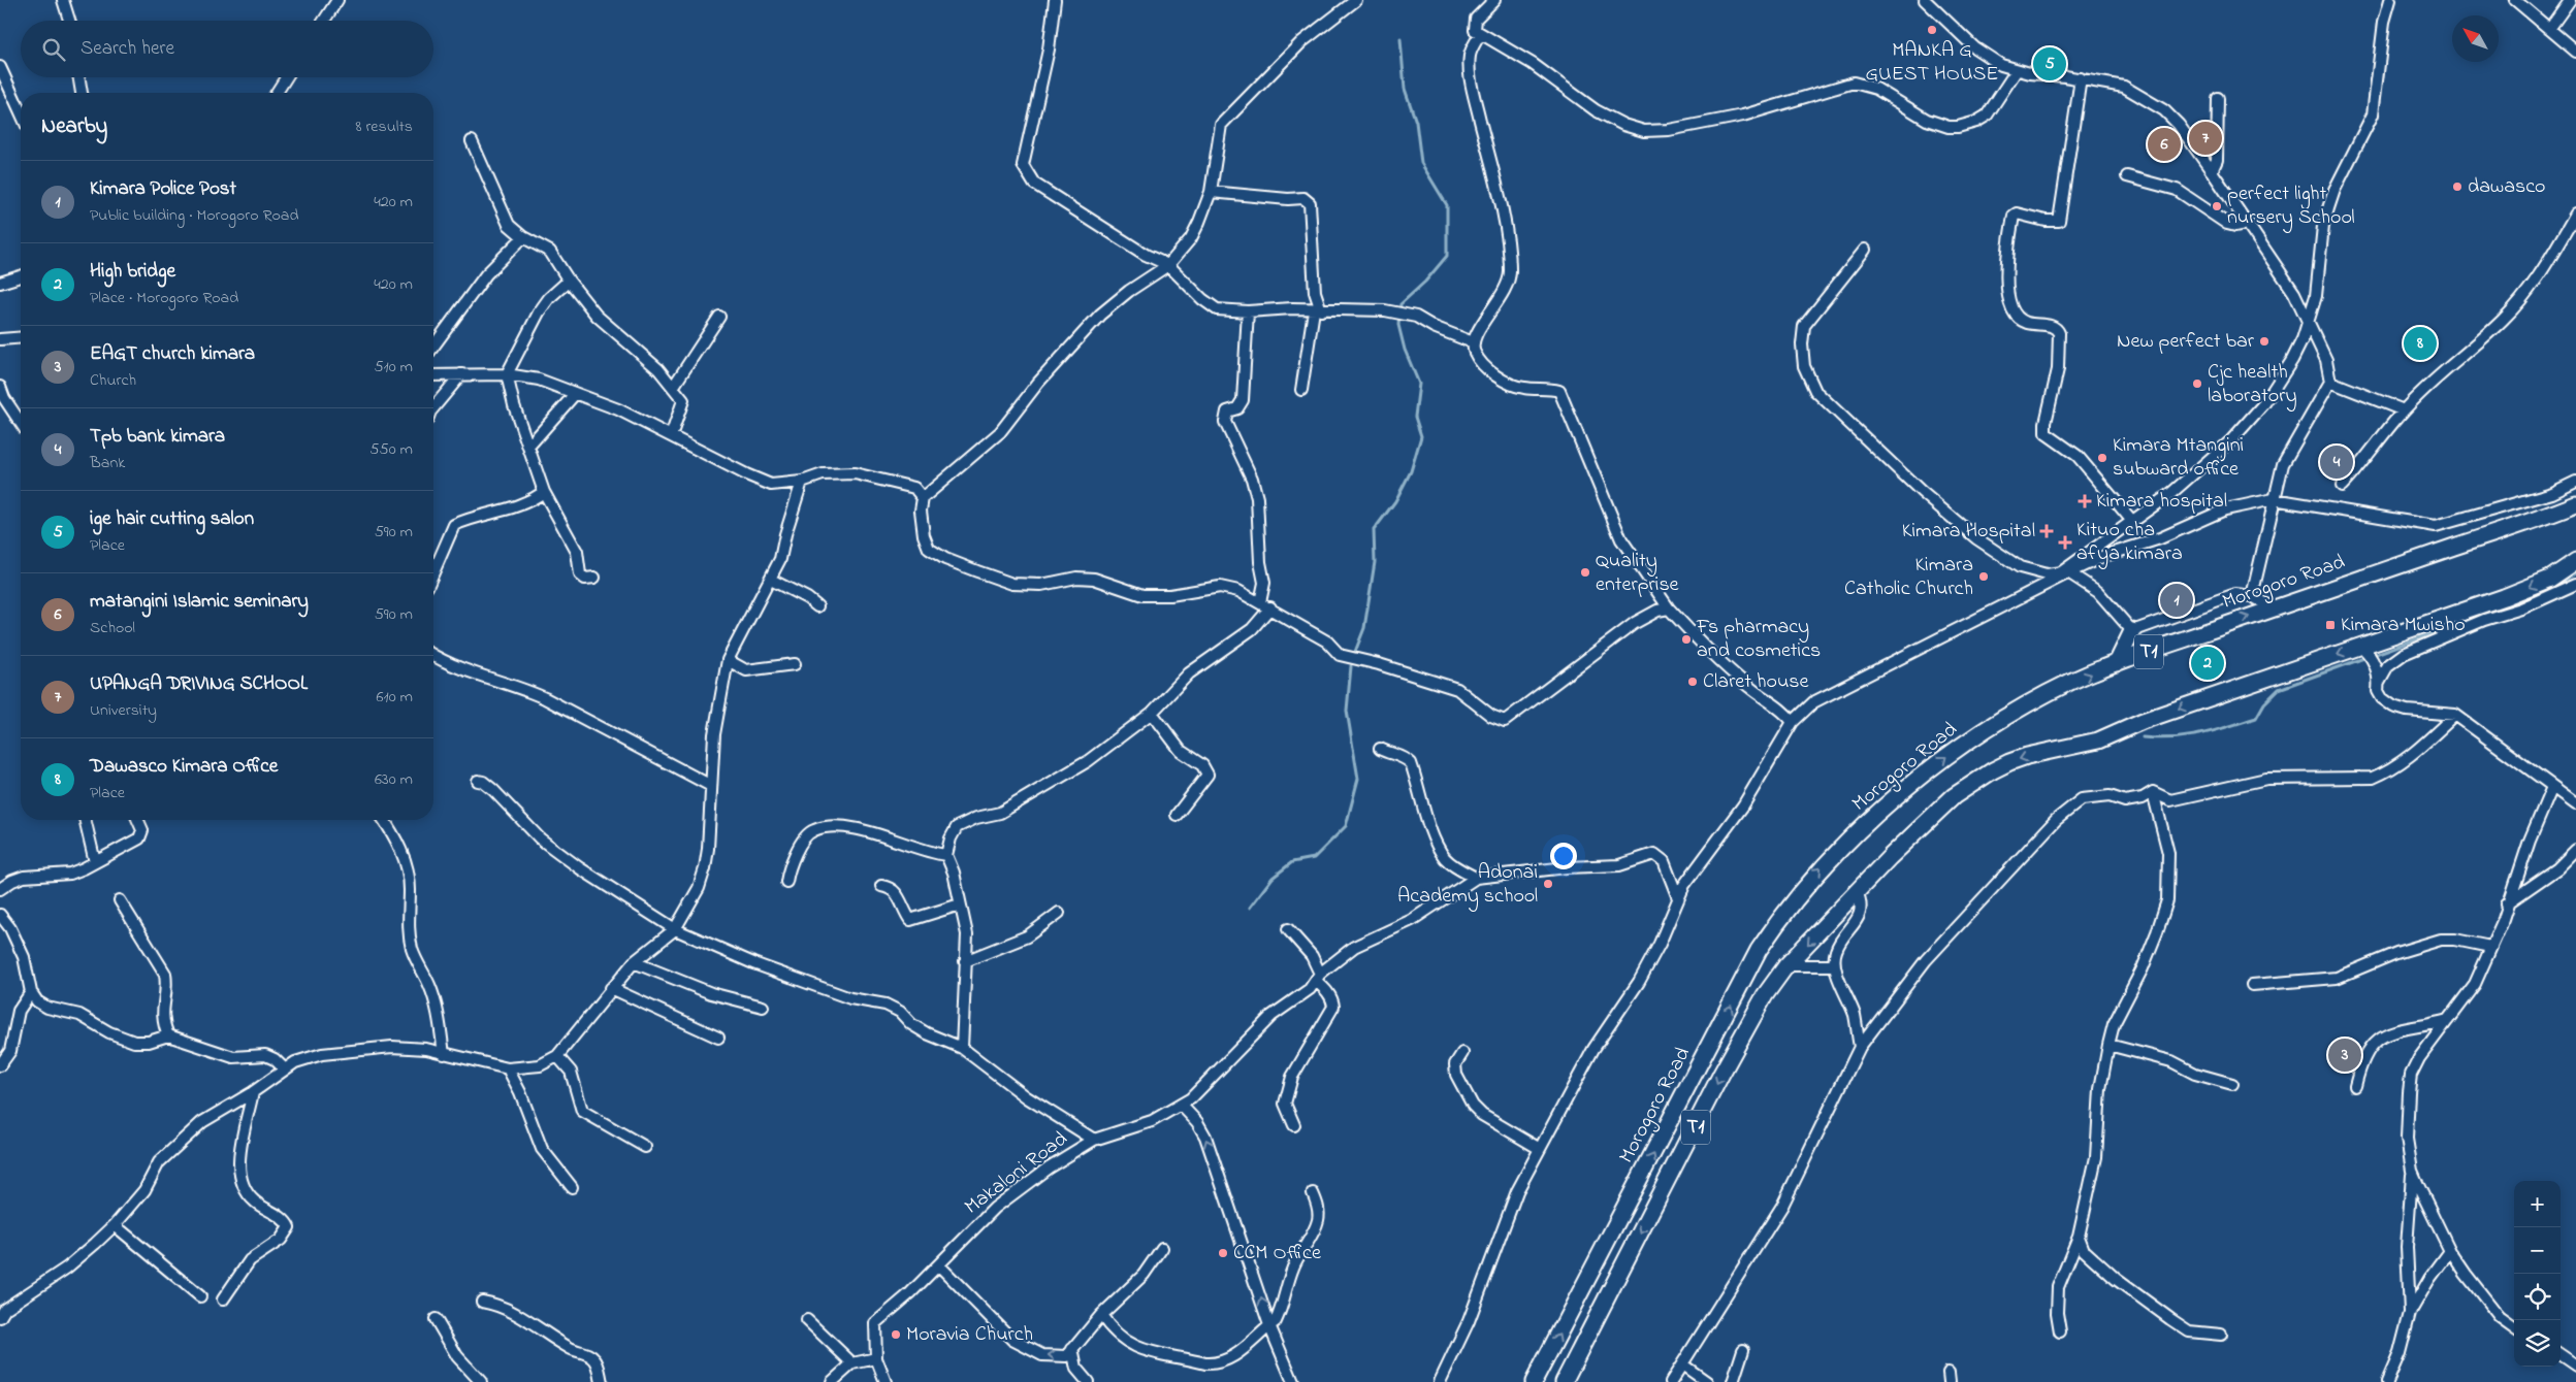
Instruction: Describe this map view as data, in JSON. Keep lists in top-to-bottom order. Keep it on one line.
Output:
{"streets":{"highway":["Morogoro Road","T1"],"street":["Makaloni Road"]},"places":{"other":["MANKA G GUEST HOUSE","dawasco","perfect light nursery School","New perfect bar","Cjc health laboratory","Kimara Mtangini subward office","Quality enterprise","Kimara Catholic Church","Fs pharmacy and cosmetics","Claret house","Adonai Academy school","CCM Office","Moravia Church"],"health":["Kimara hospital","Kimara Hospital","Kituo cha afya kimara"],"transit":["Kimara Mwisho"]},"north":"top left","page":{"search":"Search here","pins":["5","7","6","8","4","1","2","3"],"heading":["Nearby","8 results"],"list":[{"mark":"1","name":"Kimara Police Post","note":"Public building · Morogoro Road","value":"420 m"},{"mark":"2","name":"High bridge","note":"Place · Morogoro Road","value":"420 m"},{"mark":"3","name":"EAGT church kimara","note":"Church","value":"510 m"},{"mark":"4","name":"Tpb bank kimara","note":"Bank","value":"550 m"},{"mark":"5","name":"ige hair cutting salon","note":"Place","value":"590 m"},{"mark":"6","name":"matangini Islamic seminary","note":"School","value":"590 m"},{"mark":"7","name":"UPANGA DRIVING SCHOOL","note":"University","value":"610 m"},{"mark":"8","name":"Dawasco Kimara Office","note":"Place","value":"630 m"}],"map_buttons":["+","−"]}}
